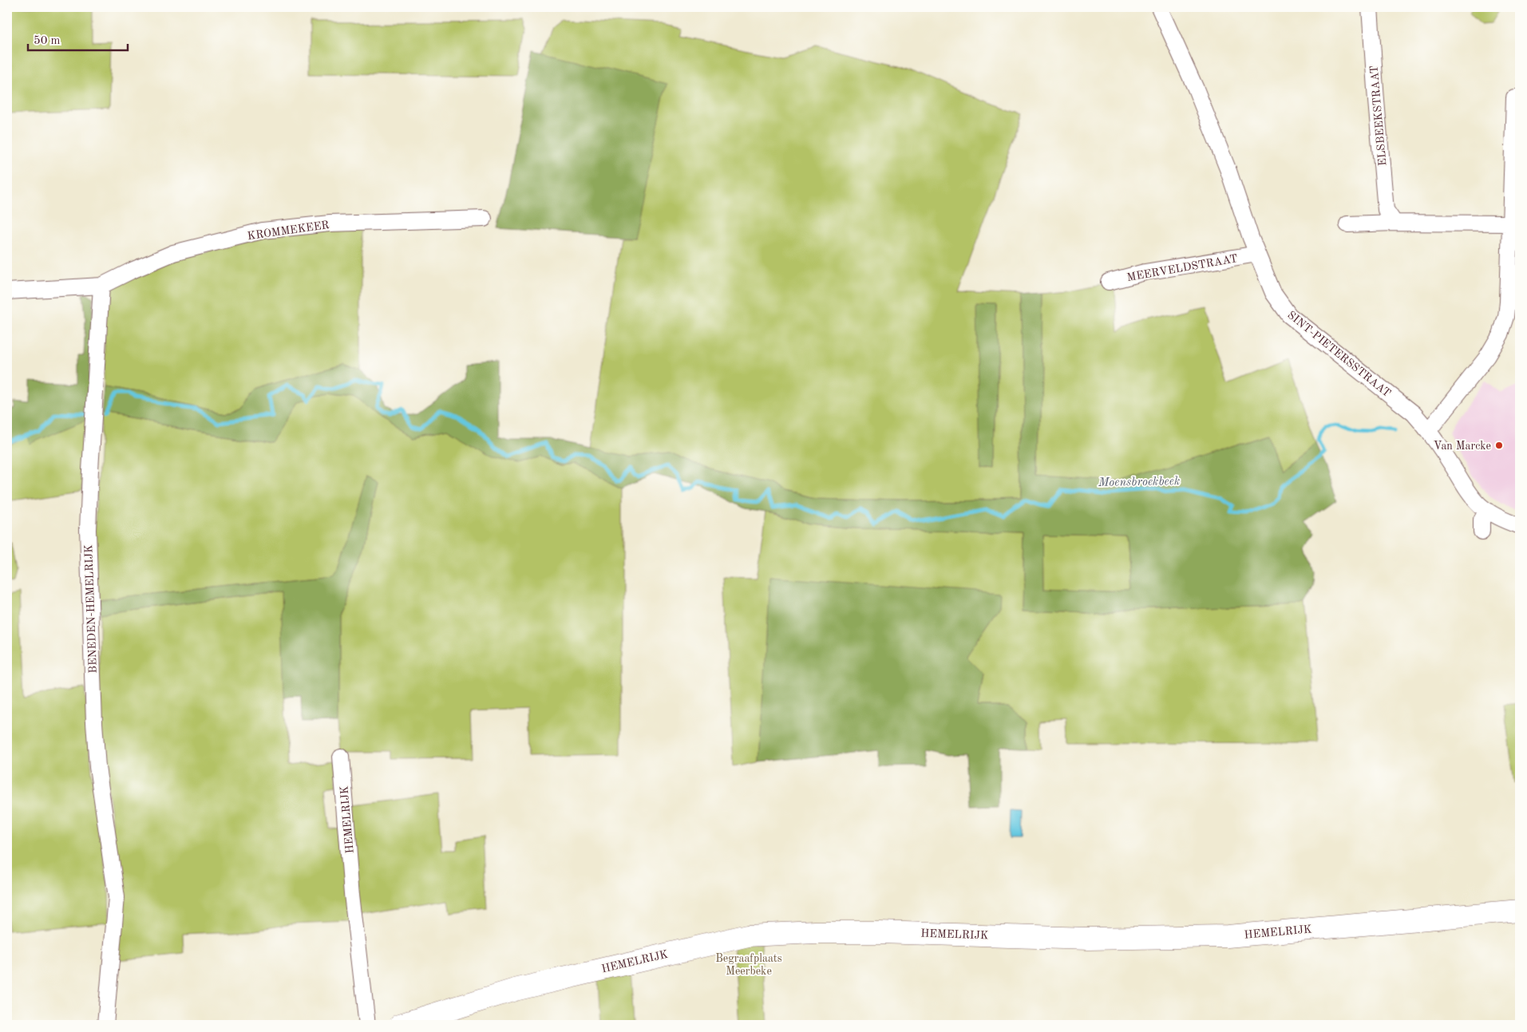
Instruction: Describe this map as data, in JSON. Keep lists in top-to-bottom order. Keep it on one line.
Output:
{"streets":{"street":["ELSBEEKSTRAAT","KROMMEKEER","MEERVELDSTRAAT","SINT-PIETERSSTRAAT","BENEDEN-HEMELRIJK","HEMELRIJK"]},"crossings":[["KROMMEKEER","BENEDEN-HEMELRIJK"],["MEERVELDSTRAAT","SINT-PIETERSSTRAAT"]],"water":["Moensbroekbeek"],"parks":["Begraafplaats Meerbeke"],"places":["Van Marcke"],"scale_bar":"50 m"}
